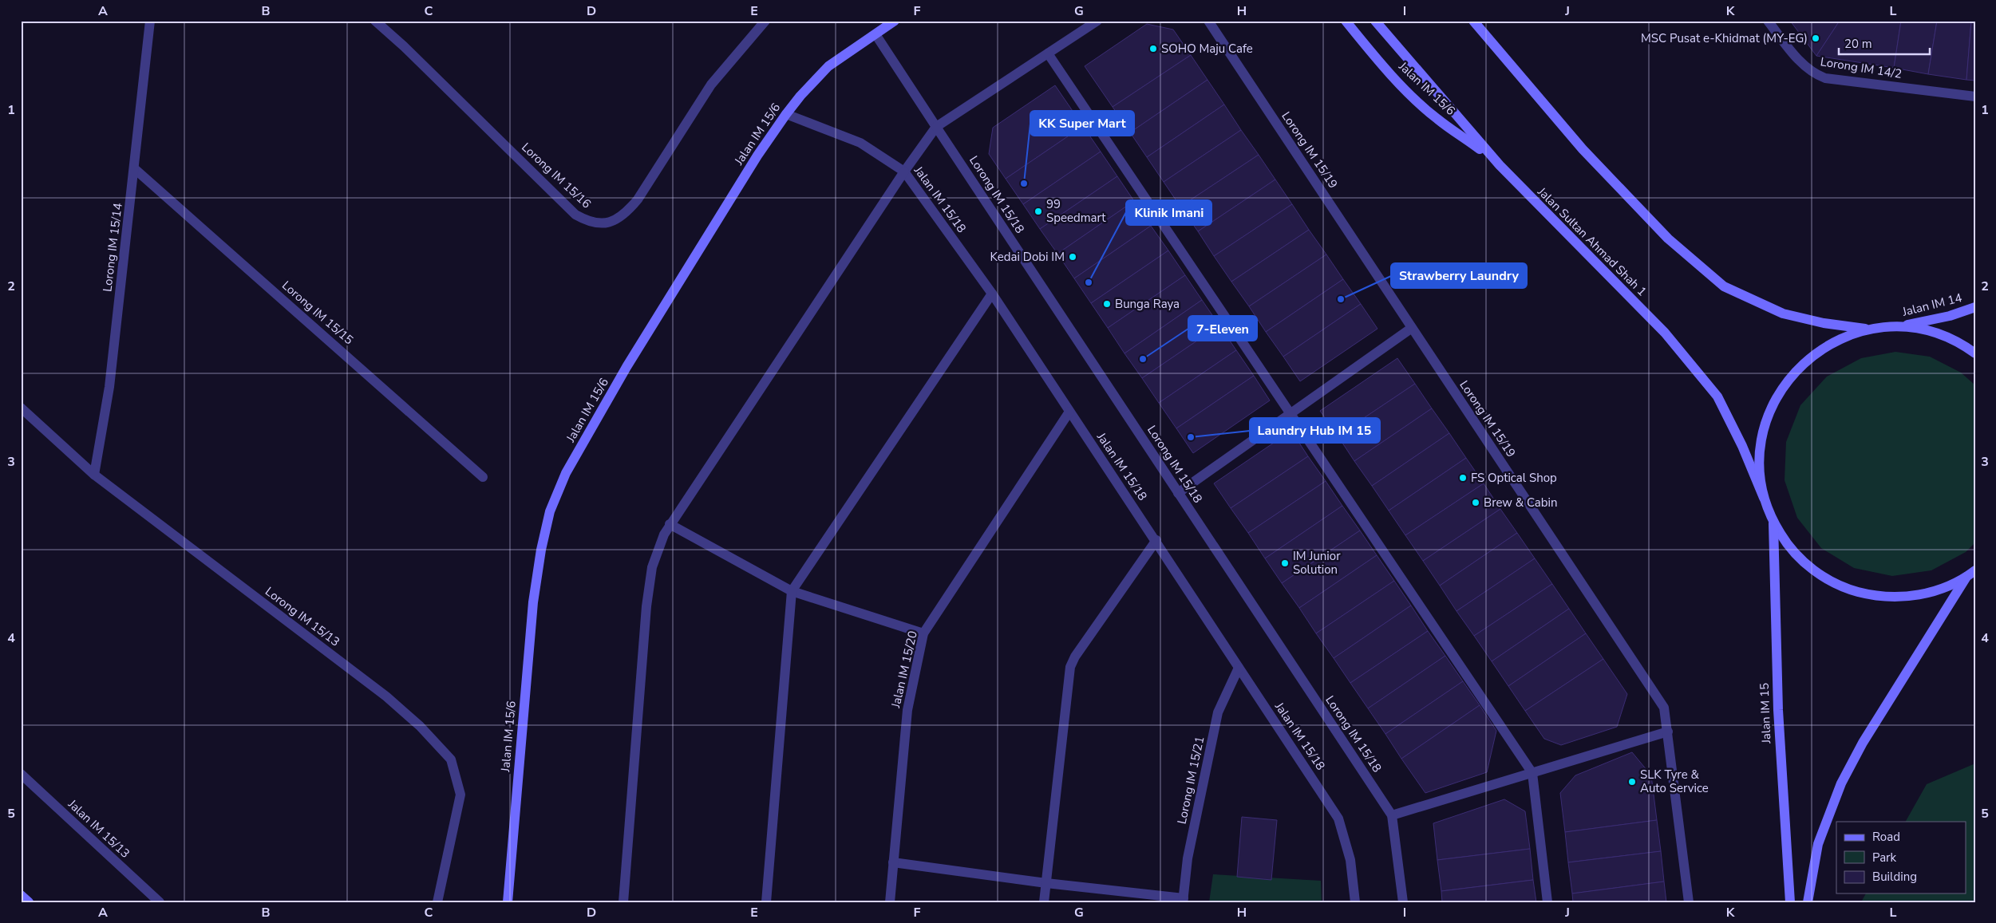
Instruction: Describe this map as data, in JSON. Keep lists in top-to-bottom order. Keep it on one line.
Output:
{"streets":{"street":["Lorong IM 14/2","Jalan IM 15/6","Lorong IM 15/19","Lorong IM 15/16","Lorong IM 15/18","Jalan IM 15/18","Jalan Sultan Ahmad Shah 1","Lorong IM 15/14","Jalan IM 14","Lorong IM 15/15","Lorong IM 15/13","Jalan IM 15/20","Jalan IM 15","Lorong IM 15/21","Jalan IM 15/13"]},"crossings":[["Jalan IM 15/6","Jalan IM 15/18"],["Jalan IM 15/6","Jalan Sultan Ahmad Shah 1"],["Jalan IM 15/18","Jalan IM 15/20"],["Jalan IM 15/18","Lorong IM 15/21"],["Lorong IM 15/14","Lorong IM 15/15"],["Lorong IM 15/14","Lorong IM 15/13"]],"places":["MSC Pusat e-Khidmat (MY-EG)","SOHO Maju Cafe","KK Super Mart","99 Speedmart","Kedai Dobi IM","Klinik Imani","Strawberry Laundry","Bunga Raya","7-Eleven","Laundry Hub IM 15","FS Optical Shop","Brew & Cabin","IM Junior Solution","SLK Tyre & Auto Service"],"legend":["Road","Park","Building"],"scale_bar":"20 m","grid":{"columns":["A","B","C","D","E","F","G","H","I","J","K","L"],"rows":["1","2","3","4","5"]}}
